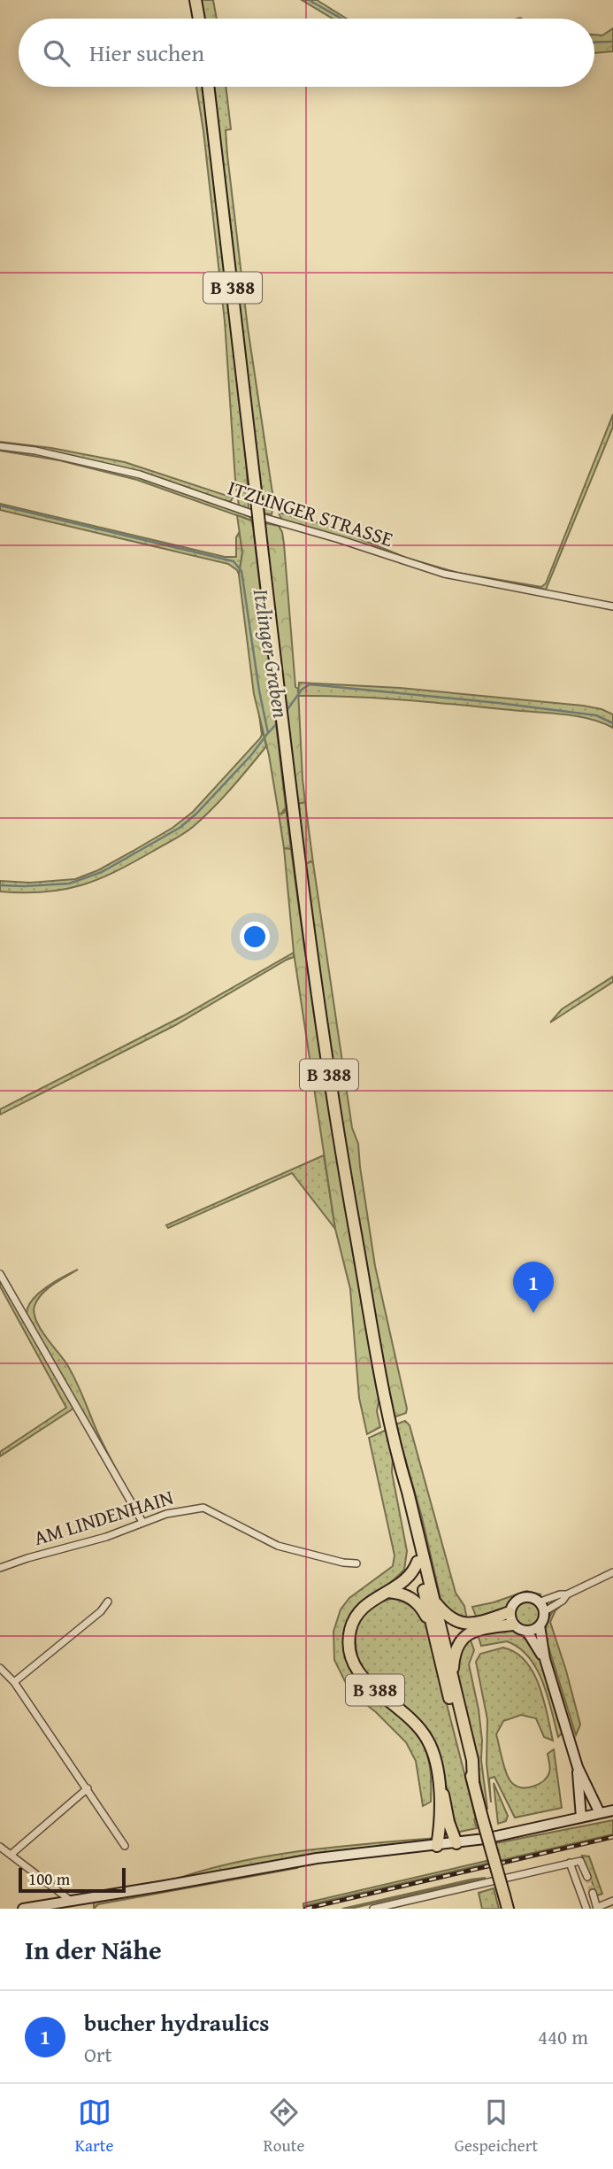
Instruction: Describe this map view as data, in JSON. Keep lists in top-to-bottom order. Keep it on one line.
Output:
{"streets":{"main road":["B 388"],"street":["ITZLINGER STRASSE","AM LINDENHAIN"]},"water":["Itzlinger Graben"],"scale_bar":"100 m","page":{"search":"Hier suchen","pins":"1","scale":"100 m","heading":"In der Nähe","list":[{"mark":"1","name":"bucher hydraulics","note":"Ort","value":"440 m"}],"nav":["Karte","Route","Gespeichert"]}}
